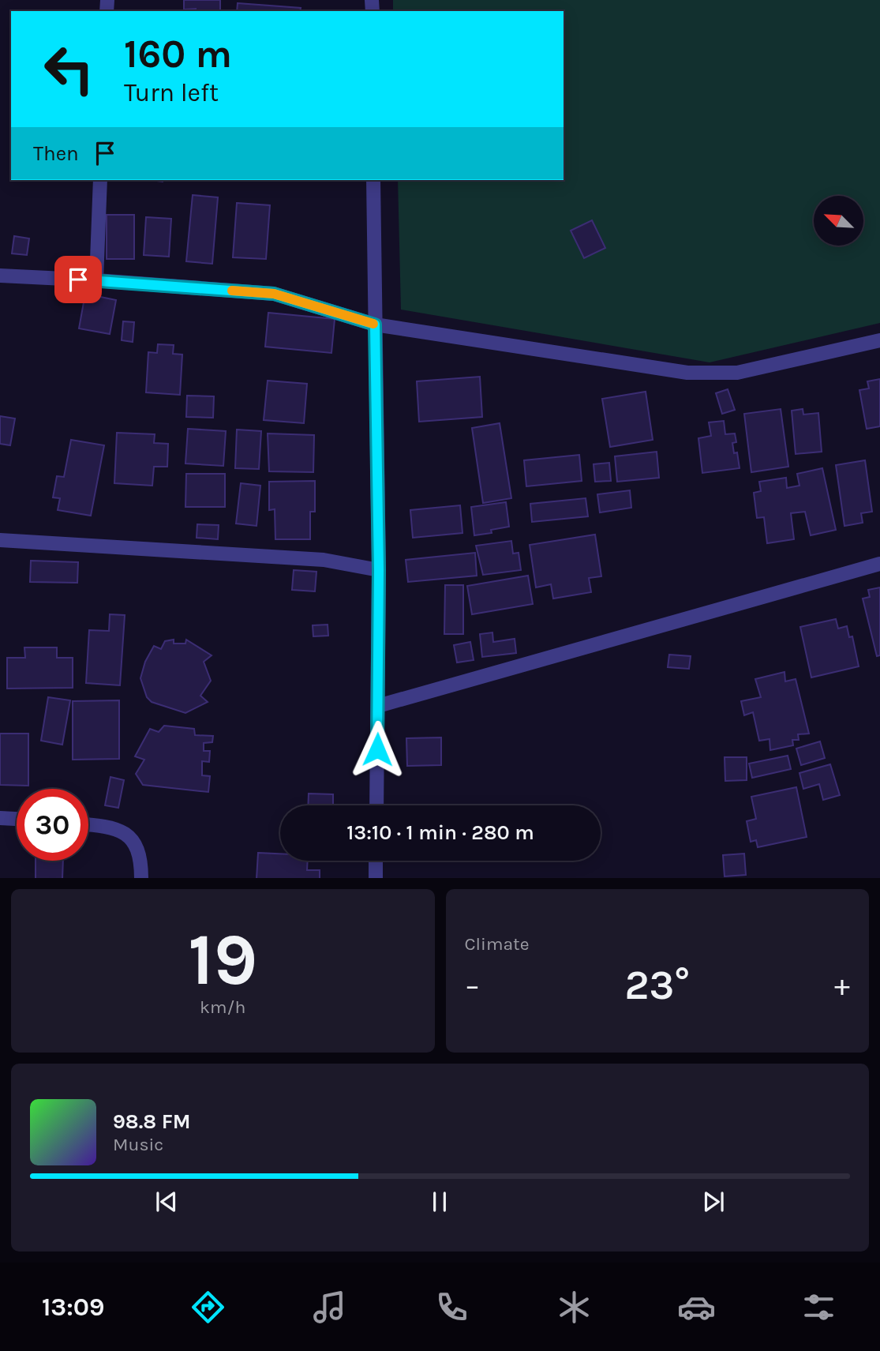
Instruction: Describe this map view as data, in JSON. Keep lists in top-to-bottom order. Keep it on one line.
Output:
{"north":"top left","page":{"turn":["160 m","Turn left"],"then":"Then","limit":"30","trip":"13:10 · 1 min · 280 m","tile":[["19","km/h"],"Climate"],"heat":["−","23°","+"],"song":["98.8 FM","Music"],"tabs":"13:09"}}
